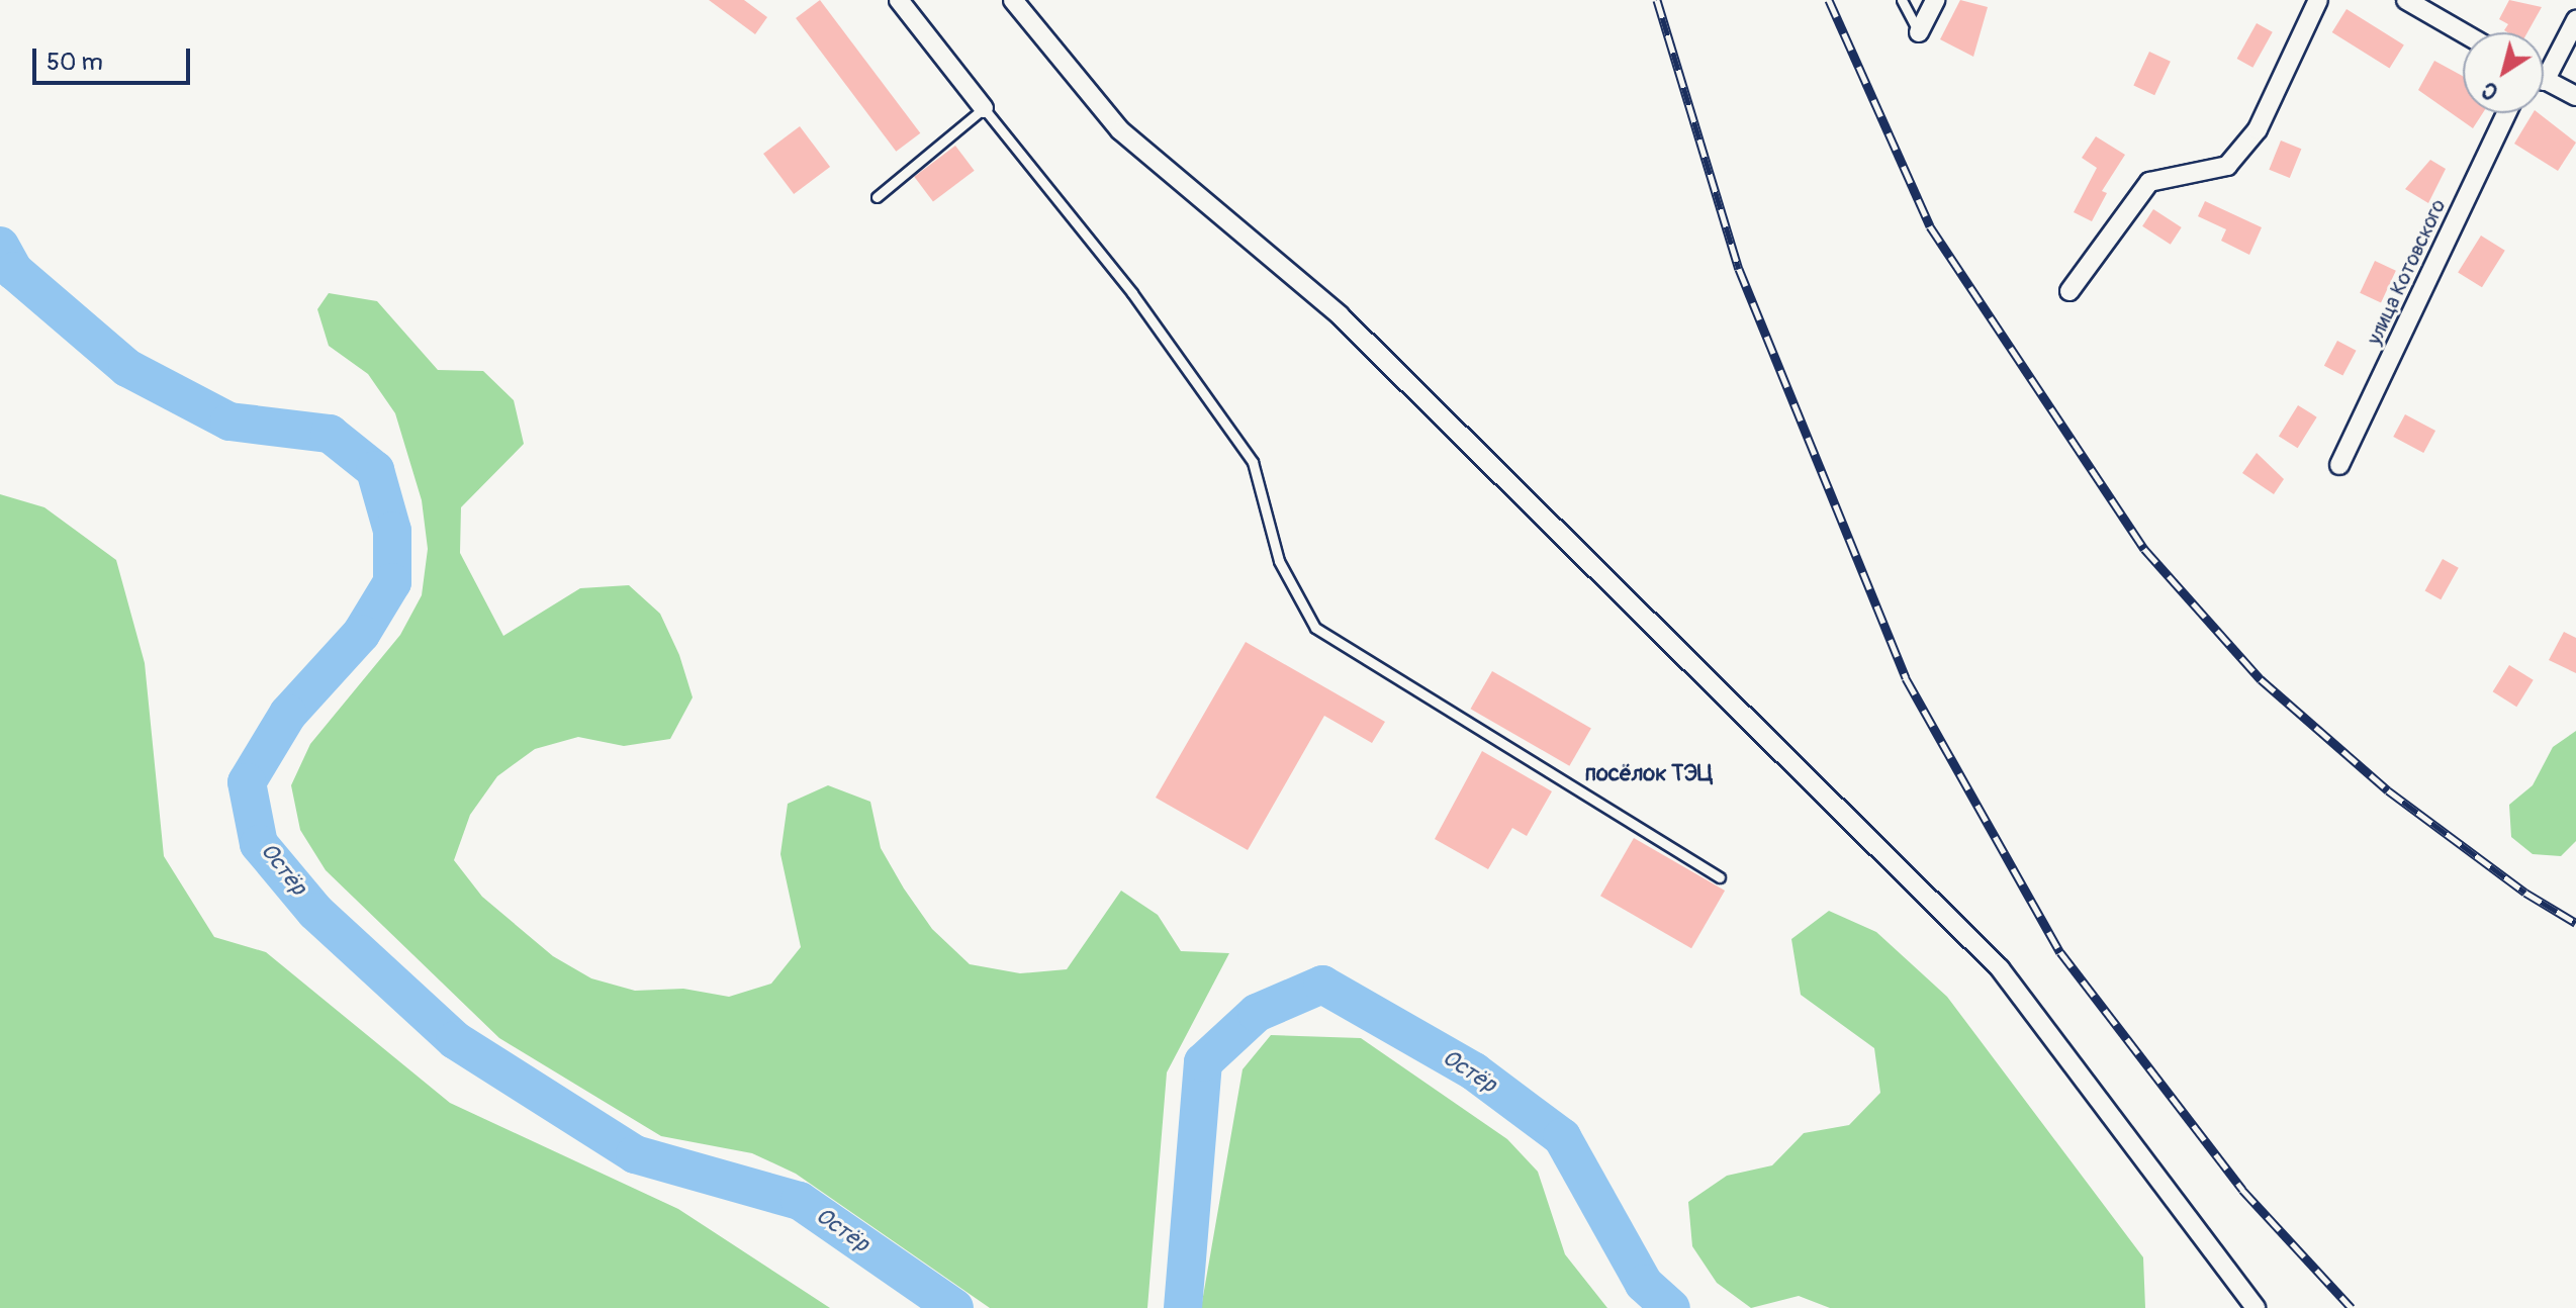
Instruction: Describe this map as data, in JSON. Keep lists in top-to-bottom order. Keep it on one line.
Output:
{"streets":{"street":["улица Котовского"]},"districts":["посёлок ТЭЦ"],"water":["Остёр"],"scale_bar":"50 m","north":"bottom left"}
